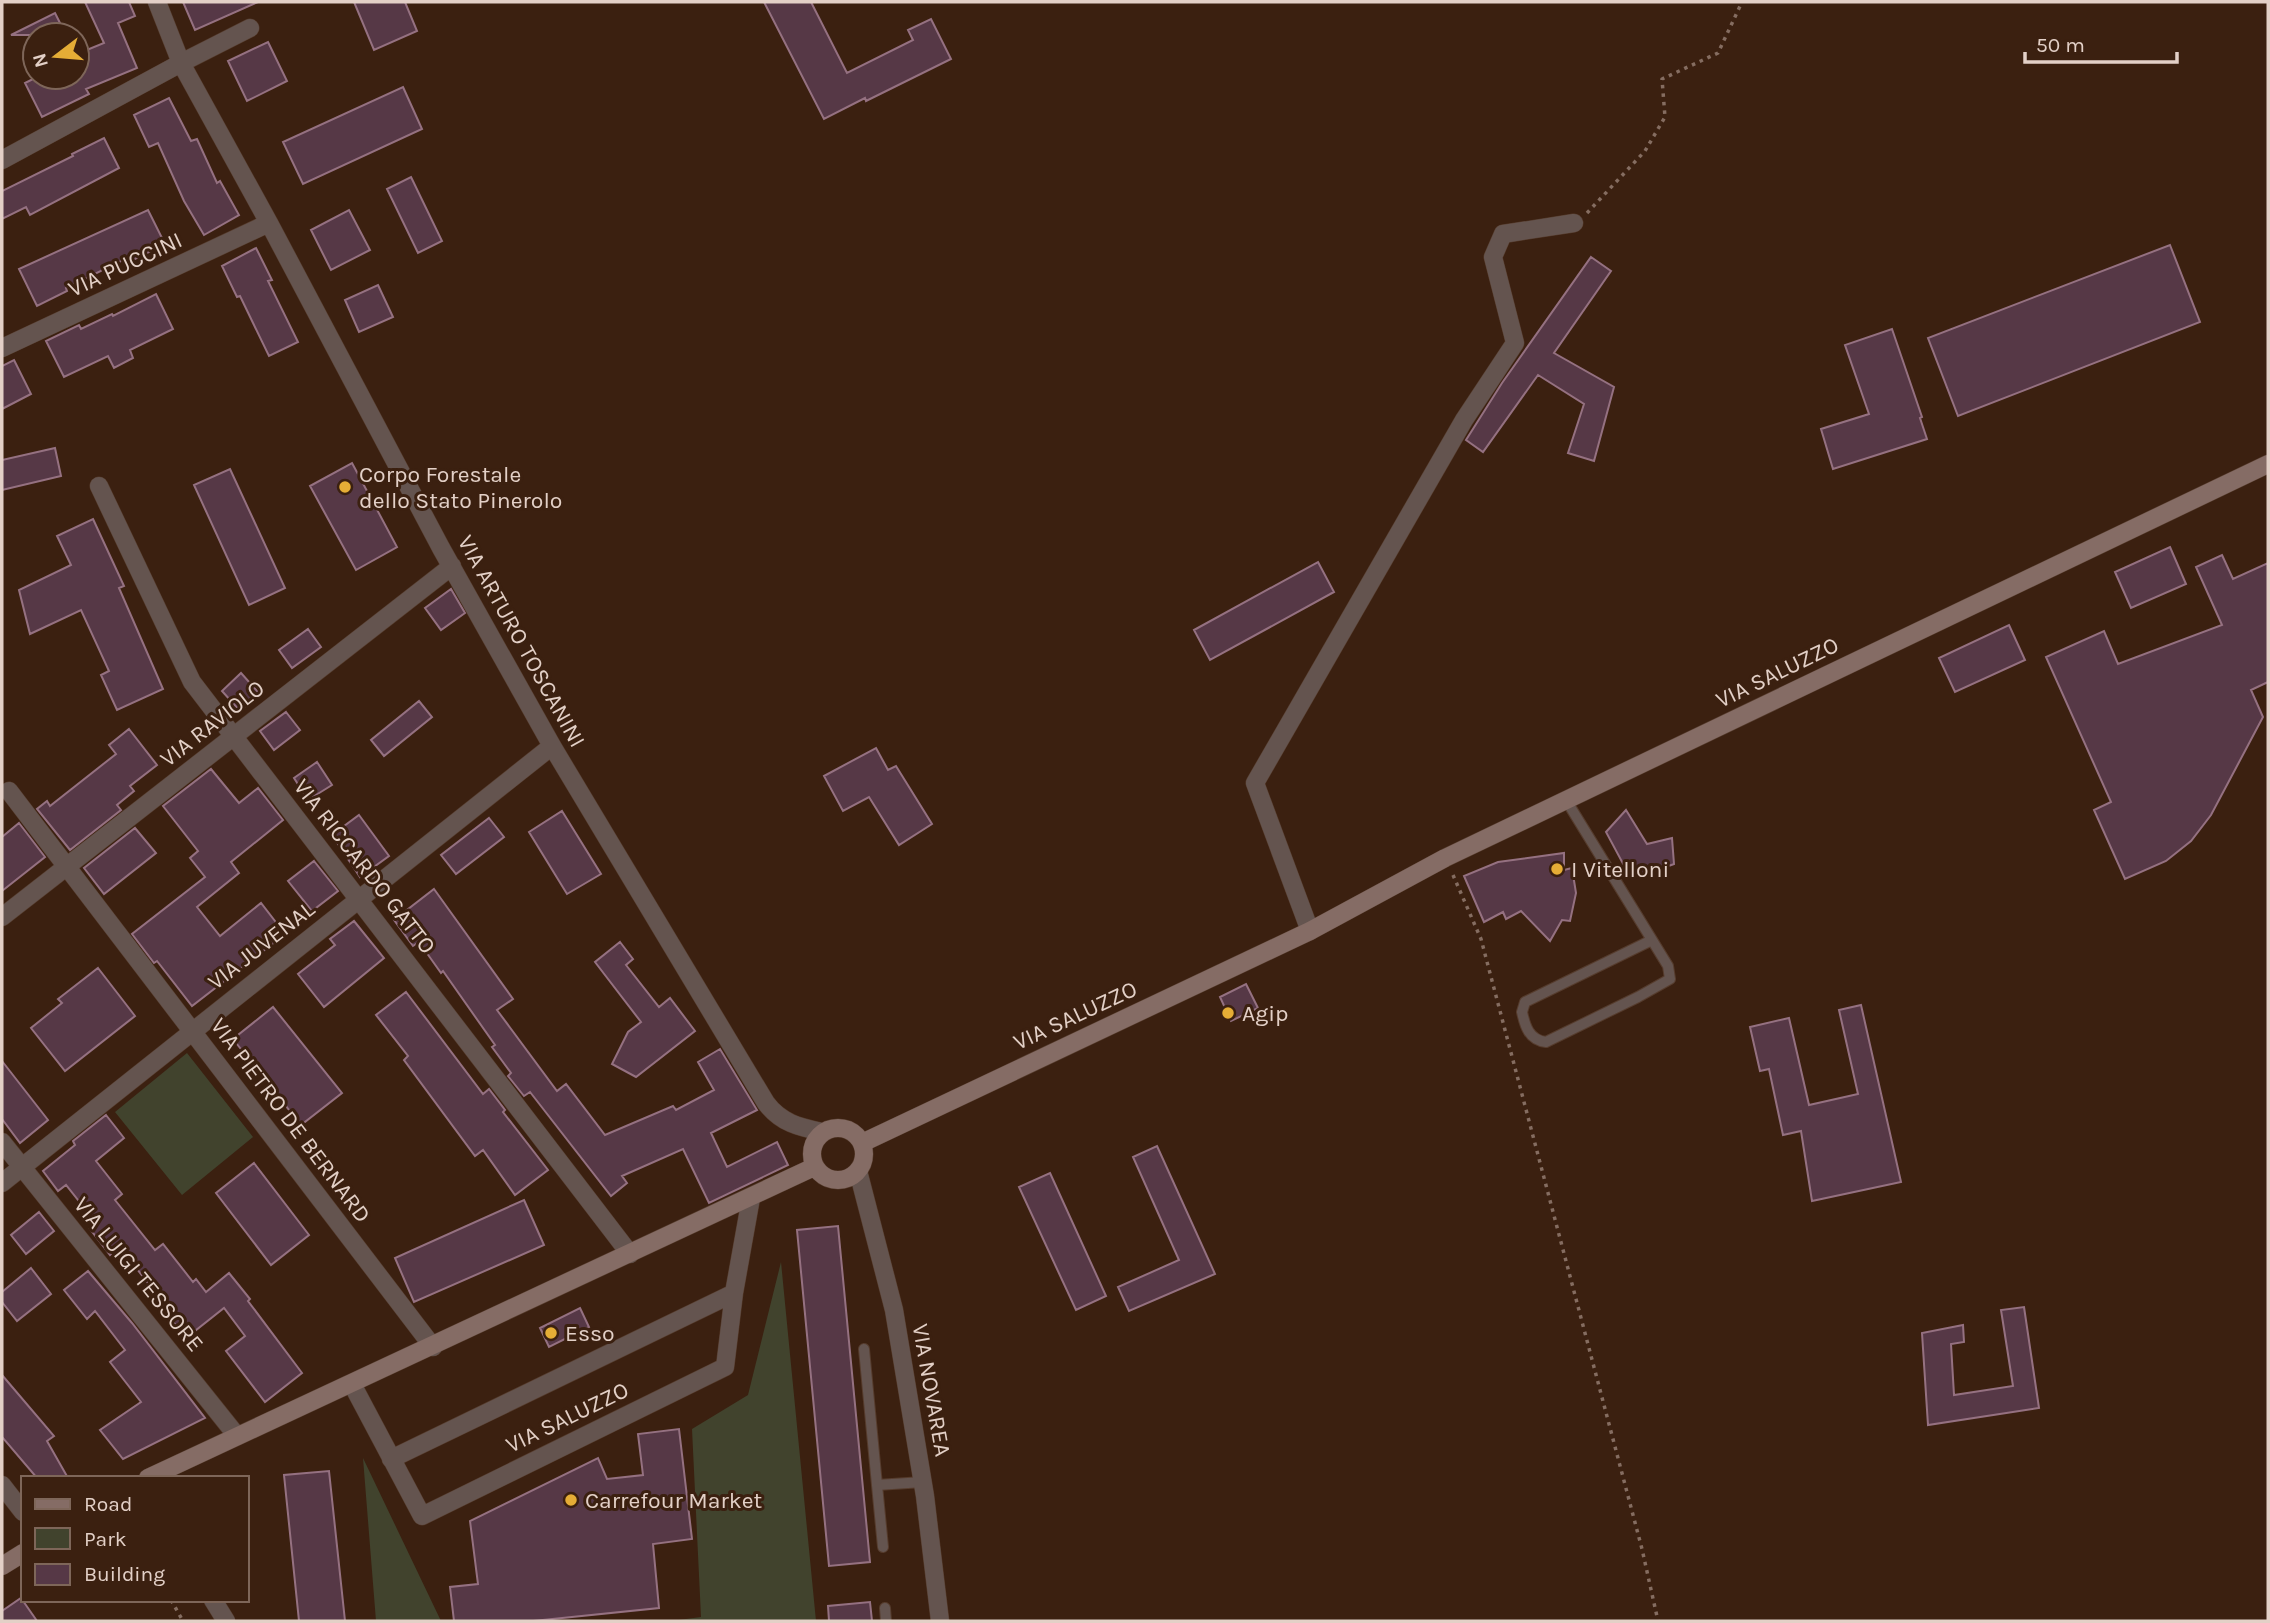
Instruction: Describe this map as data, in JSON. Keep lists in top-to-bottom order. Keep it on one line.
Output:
{"streets":{"main road":["VIA SALUZZO"],"street":["VIA PUCCINI","VIA ARTURO TOSCANINI","VIA RAVIOLO","VIA RICCARDO GATTO","VIA JUVENAL","VIA PIETRO DE BERNARD","VIA LUIGI TESSORE","VIA NOVAREA"]},"crossings":[["VIA PUCCINI","VIA ARTURO TOSCANINI"],["VIA ARTURO TOSCANINI","VIA SALUZZO"],["VIA ARTURO TOSCANINI","VIA RAVIOLO"],["VIA ARTURO TOSCANINI","VIA JUVENAL"],["VIA ARTURO TOSCANINI","VIA NOVAREA"],["VIA SALUZZO","VIA NOVAREA"],["VIA RAVIOLO","VIA RICCARDO GATTO"],["VIA RAVIOLO","VIA PIETRO DE BERNARD"],["VIA RICCARDO GATTO","VIA JUVENAL"],["VIA JUVENAL","VIA PIETRO DE BERNARD"],["VIA JUVENAL","VIA LUIGI TESSORE"]],"places":["Corpo Forestale dello Stato Pinerolo","I Vitelloni","Agip","Esso","Carrefour Market"],"legend":["Road","Park","Building"],"scale_bar":"50 m","north":"left"}
